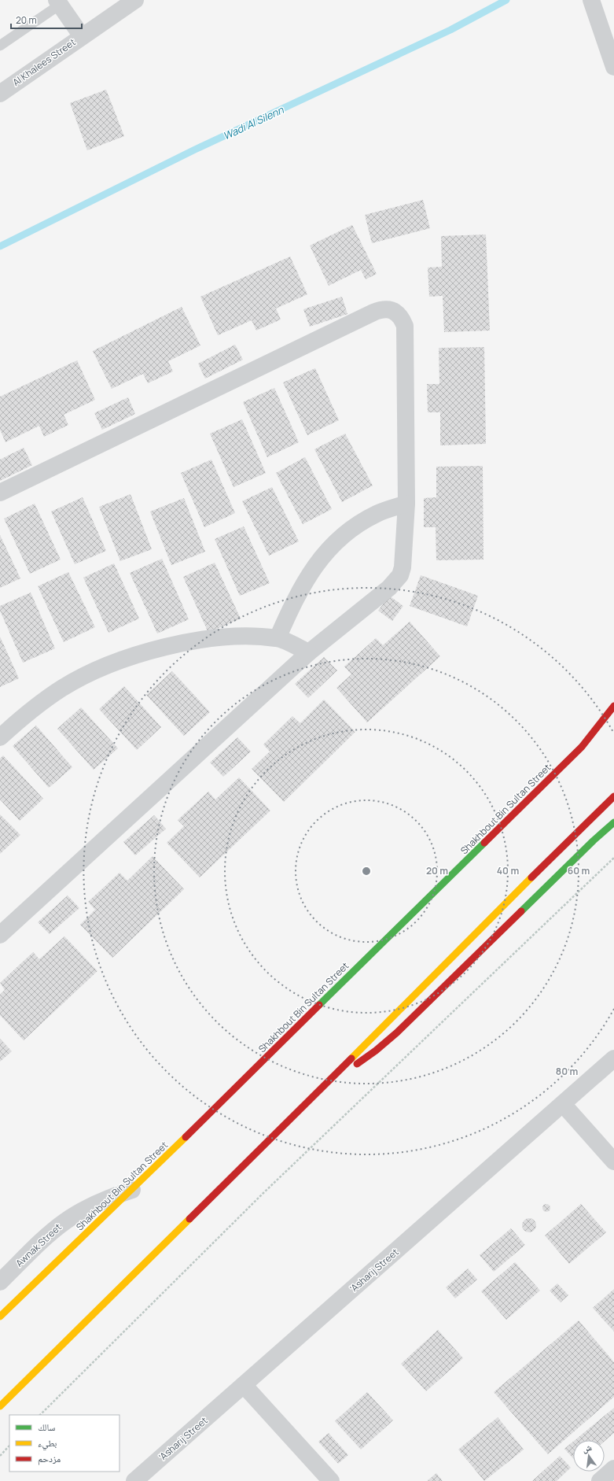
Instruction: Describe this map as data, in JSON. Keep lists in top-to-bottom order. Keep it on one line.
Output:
{"streets":{"main road":["Shakhbout Bin Sultan Street"],"street":["Al Khalees Street","Awnak Street","'Asharij Street"]},"crossings":[["Shakhbout Bin Sultan Street","Awnak Street"]],"water":["Wadi Al Silenn"],"legend":["سالك","بطيء","مزدحم"],"scale_bar":"20 m","north":"top","rings":["20 m","40 m","60 m","80 m"]}
